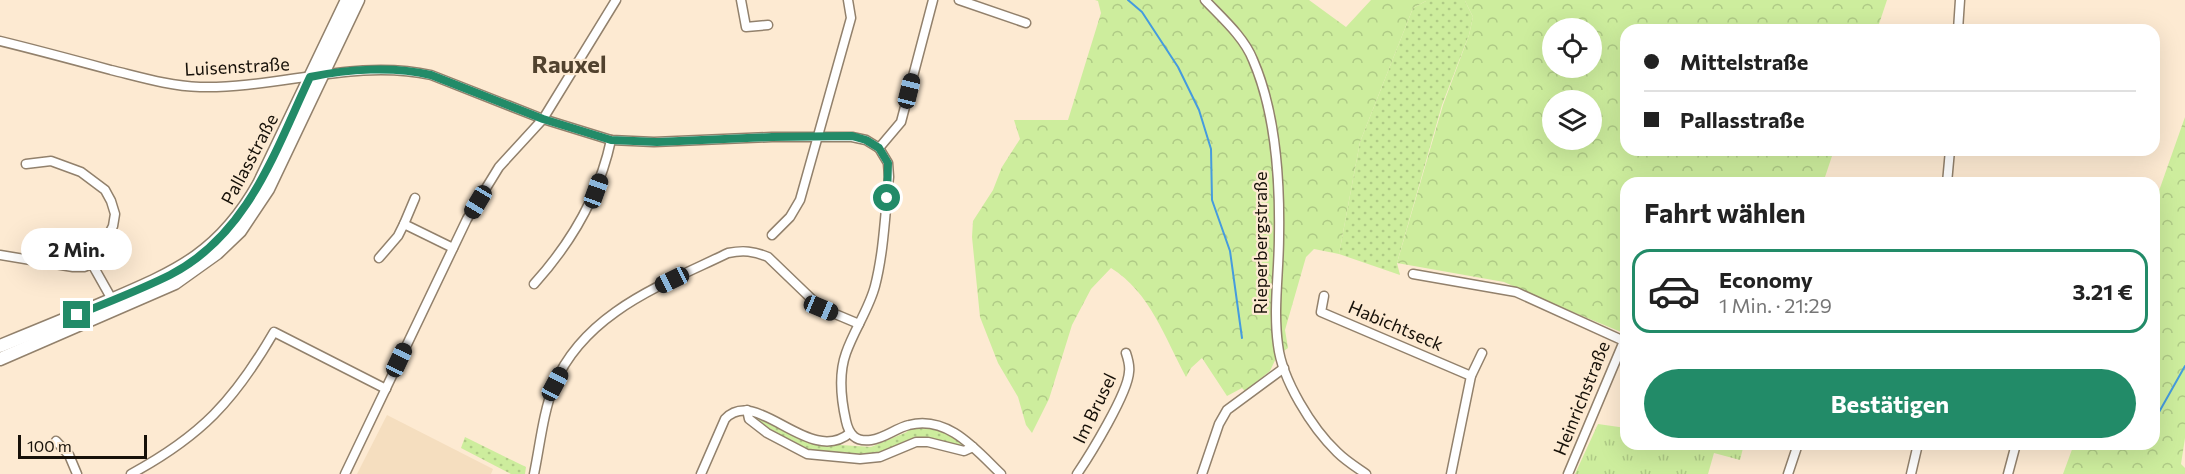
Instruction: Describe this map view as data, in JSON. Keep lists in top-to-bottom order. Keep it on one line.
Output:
{"streets":{"main road":["Pallasstraße"],"street":["Luisenstraße","Rieperbergstraße","Habichtseck","Heinrichstraße","Im Brusel"]},"crossings":[["Luisenstraße","Pallasstraße"]],"districts":["Rauxel"],"scale_bar":"100 m","page":{"banner":["Mittelstraße","Pallasstraße"],"heading":"Fahrt wählen","bubble":"2 Min.","list":[{"name":"Economy","note":"1 Min. · 21:29","value":"3.21 €"}],"buttons":"Bestätigen","scale":"100 m"}}
